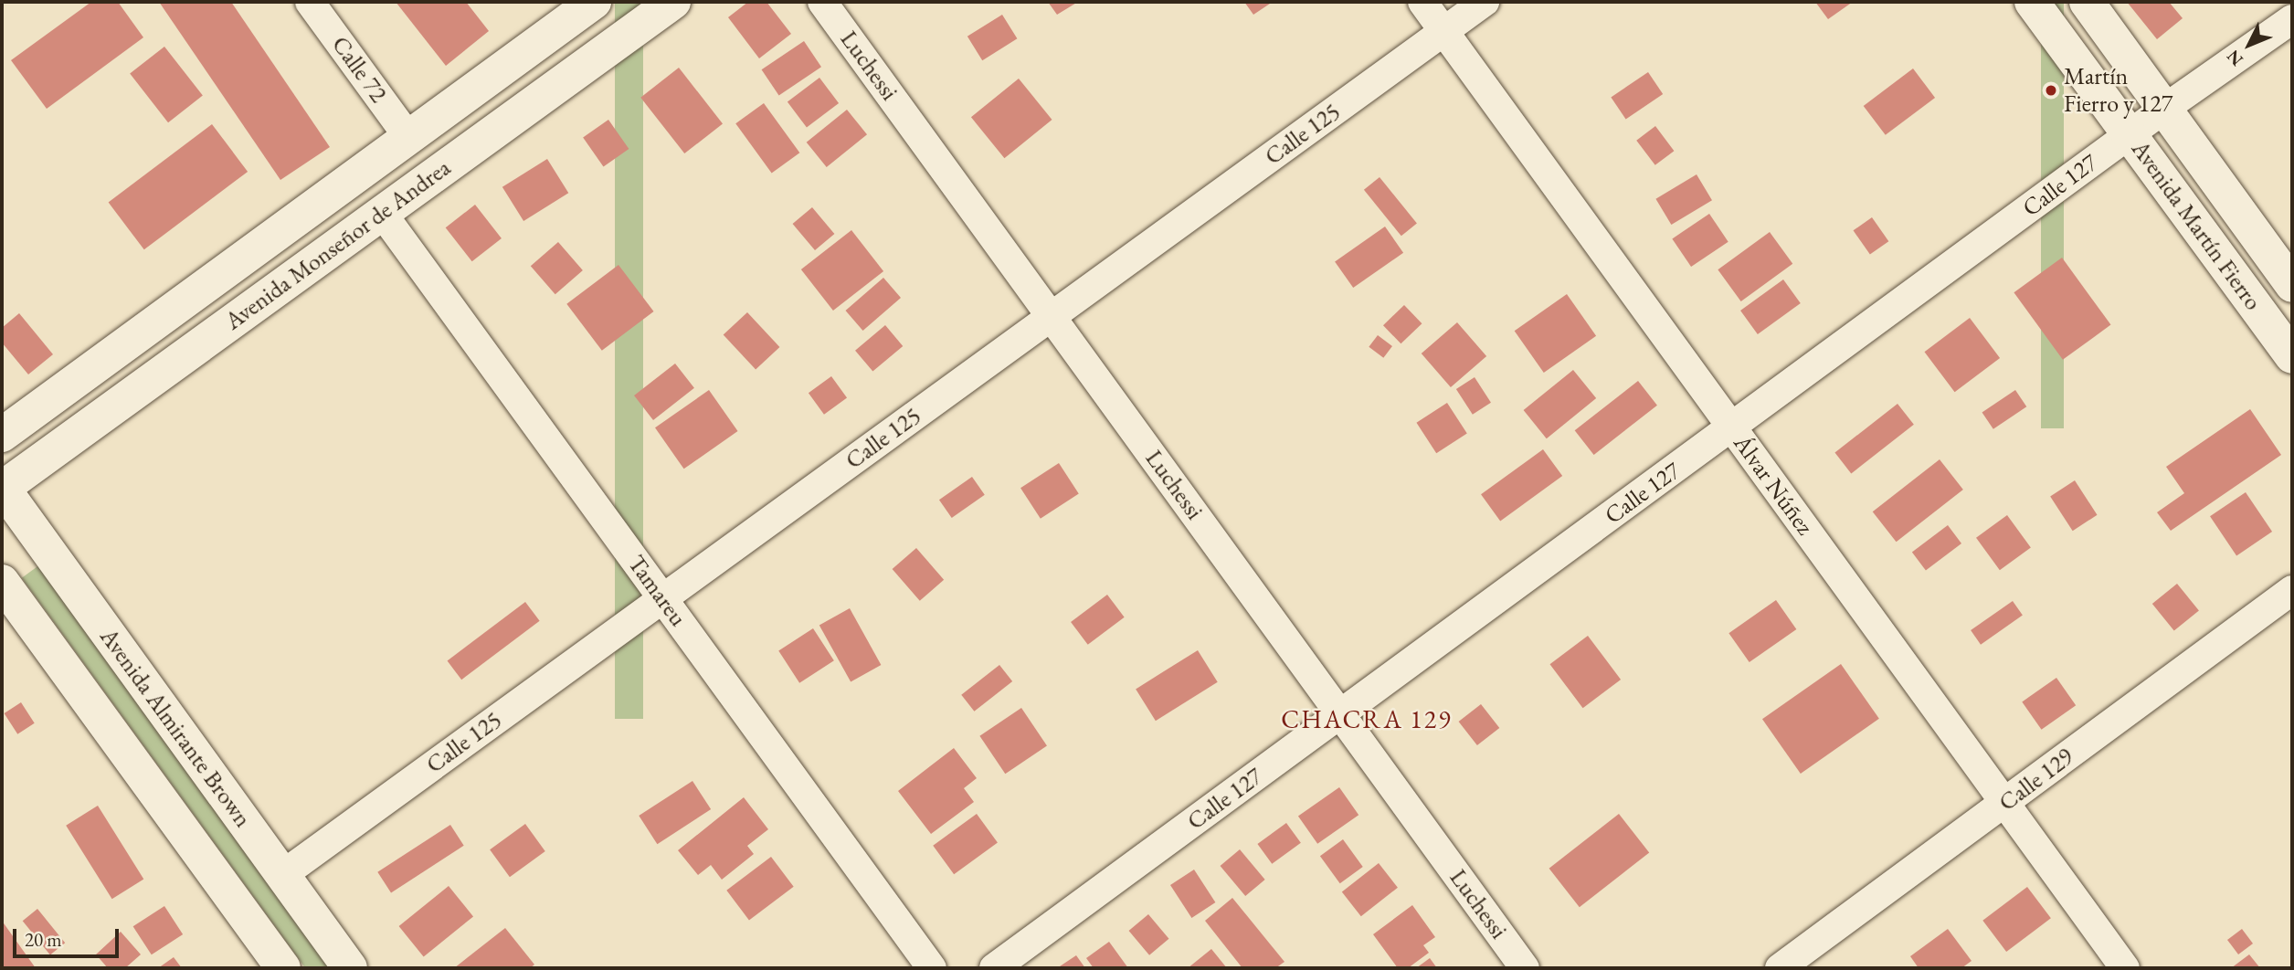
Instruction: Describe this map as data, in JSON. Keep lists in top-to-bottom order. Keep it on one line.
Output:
{"streets":{"main road":["Avenida Martín Fierro","Avenida Monseñor de Andrea","Avenida Almirante Brown"],"street":["Luchessi","Calle 72","Calle 125","Calle 127","Álvar Núñez","Tamareu","Calle 129"]},"crossings":[["Luchessi","Calle 125"],["Luchessi","Calle 127"],["Calle 72","Avenida Monseñor de Andrea"],["Calle 125","Álvar Núñez"],["Calle 125","Tamareu"],["Calle 125","Avenida Almirante Brown"],["Calle 127","Avenida Martín Fierro"],["Calle 127","Álvar Núñez"],["Avenida Monseñor de Andrea","Tamareu"],["Avenida Monseñor de Andrea","Avenida Almirante Brown"],["Álvar Núñez","Calle 129"]],"districts":["CHACRA 129"],"places":["Martín Fierro y 127"],"scale_bar":"20 m","north":"bottom left"}
